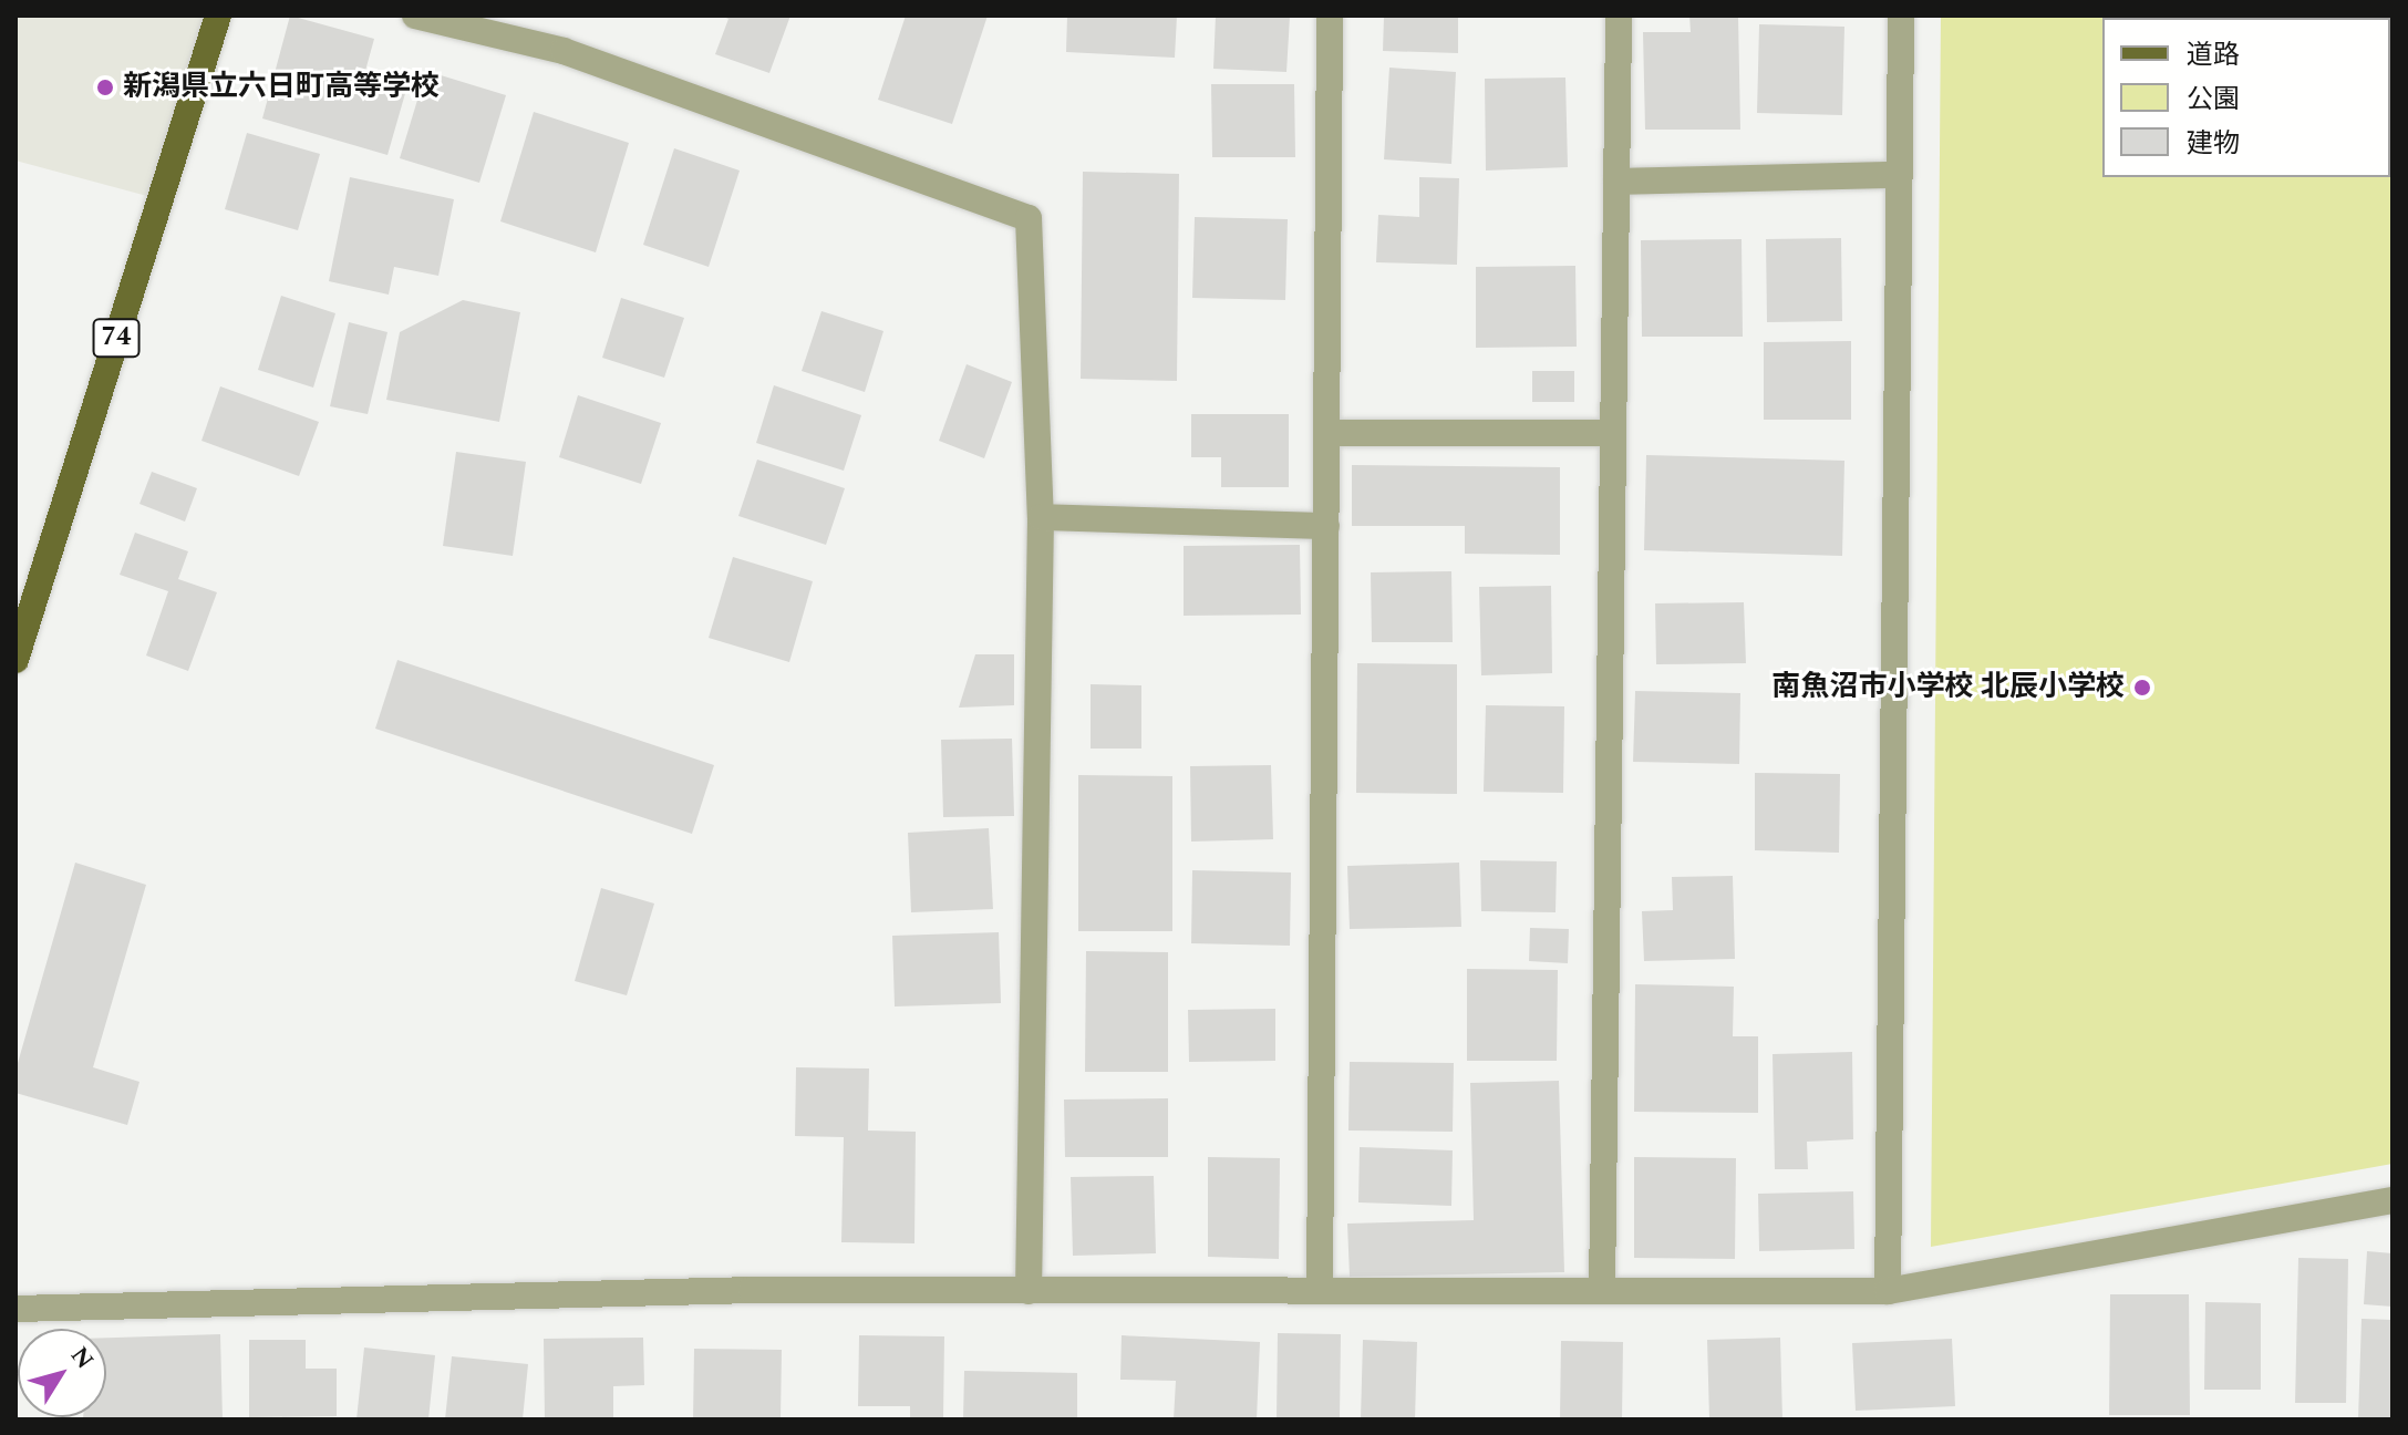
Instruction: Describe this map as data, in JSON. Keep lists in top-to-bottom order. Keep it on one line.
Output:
{"streets":{"main road":["74"]},"places":["新潟県立六日町高等学校","南魚沼市小学校 北辰小学校"],"legend":["道路","公園","建物"],"north":"top right"}
